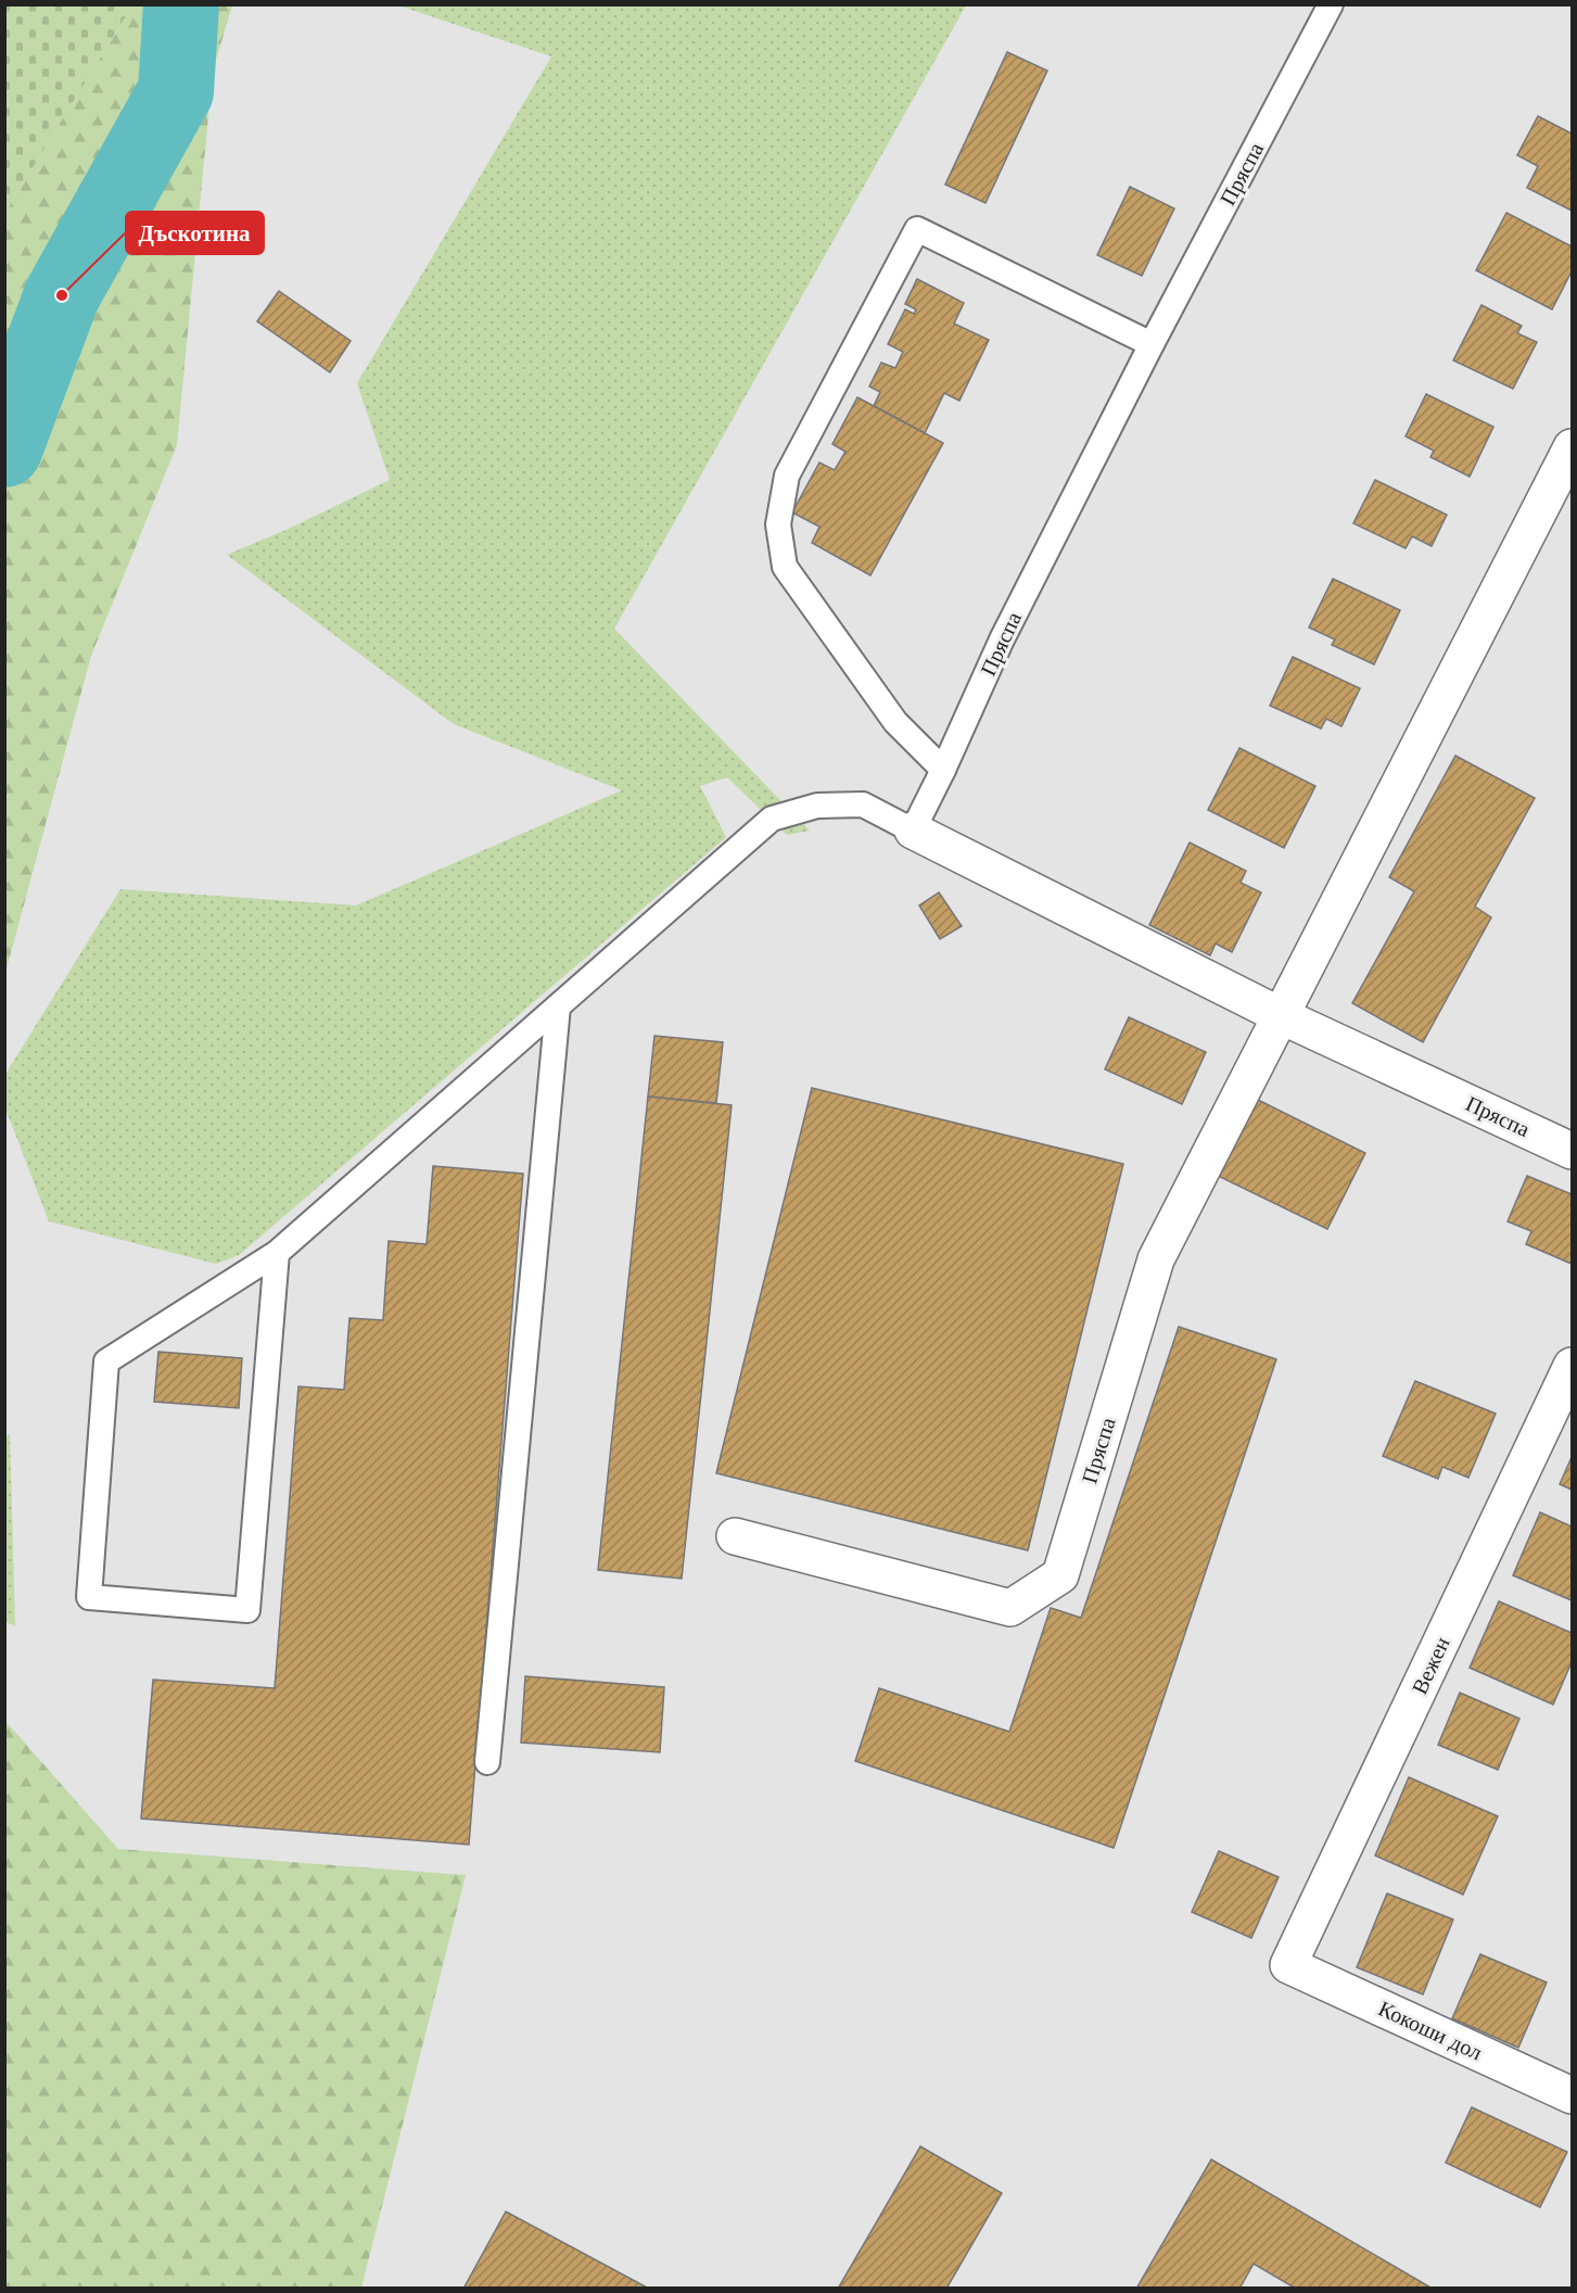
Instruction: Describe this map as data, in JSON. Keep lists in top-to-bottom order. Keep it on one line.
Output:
{"streets":{"street":["Пряспа","Вежен","Кокоши дол"]},"crossings":[["Вежен","Кокоши дол"]],"places":["Дъскотина"]}
